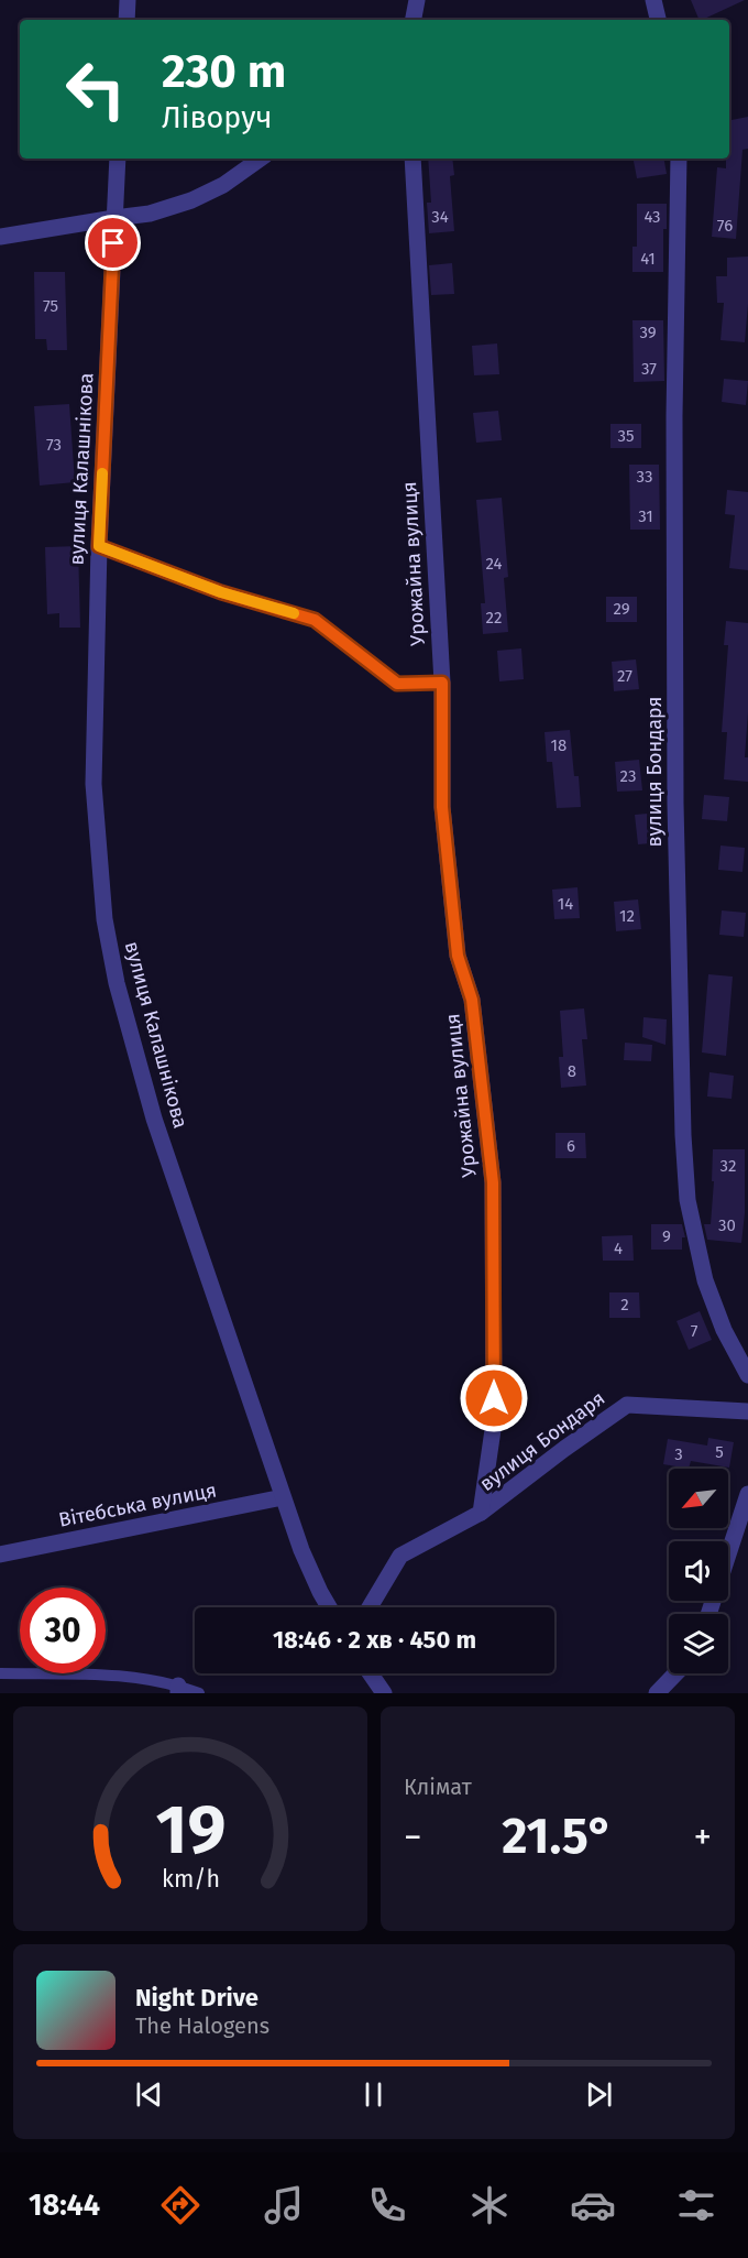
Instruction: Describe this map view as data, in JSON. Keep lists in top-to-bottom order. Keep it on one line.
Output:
{"streets":{"street":["вулиця Калашнікова","Урожайна вулиця","вулиця Бондаря","Вітебська вулиця"]},"crossings":[["вулиця Калашнікова","Вітебська вулиця"],["Урожайна вулиця","вулиця Бондаря"]],"house_numbers":["34","43","76","41","75","39","37","35","73","33","31","24","29","22","27","18","23","14","12","8","6","32","30","9","4","2","7","5","3"],"north":"bottom left","page":{"turn":["230 m","Ліворуч"],"limit":"30","trip":"18:46 · 2 хв · 450 m","tile":"Клімат","heat":["−","21.5°","+"],"song":["Night Drive","The Halogens"],"tabs":"18:44","gauge":["19","km/h"]}}
